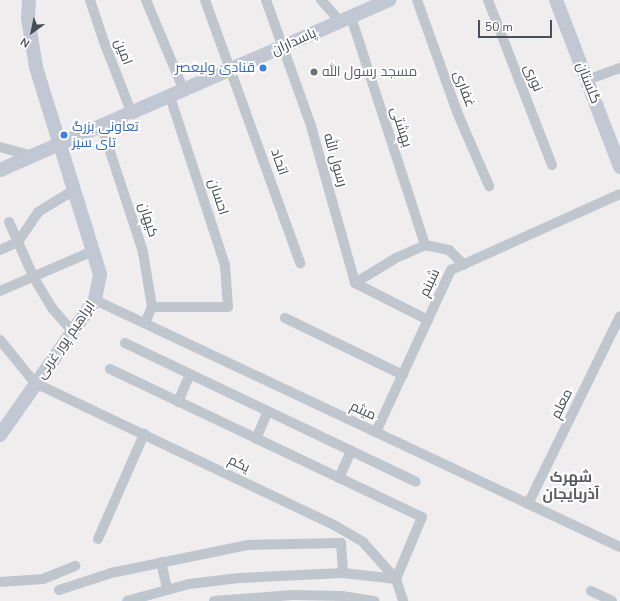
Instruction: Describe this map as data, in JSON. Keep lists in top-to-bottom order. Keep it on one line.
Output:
{"streets":{"street":["پاسداران","امین","نوری","گلستان","غفاری","بهشتی","رسول الله","اتحاد","احسان","کیهان","شبنم","ابراهیم پور غربی","معلم","میثم","یکم"]},"crossings":[["پاسداران","امین"],["پاسداران","بهشتی"],["پاسداران","رسول الله"],["پاسداران","اتحاد"],["پاسداران","احسان"],["پاسداران","کیهان"],["پاسداران","ابراهیم پور غربی"],["احسان","کیهان"],["شبنم","میثم"],["ابراهیم پور غربی","میثم"],["ابراهیم پور غربی","یکم"],["معلم","میثم"]],"districts":["شهرک آذربایجان"],"places":["قنادی ولیعصر","مسجد رسول الله","تعاونی بزرگ تای سیز"],"scale_bar":"50 m","north":"bottom left"}
